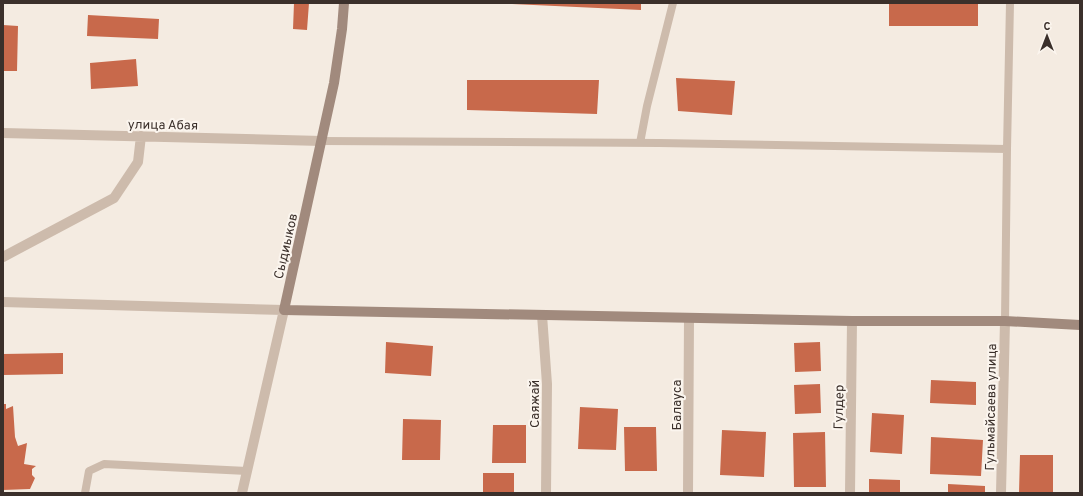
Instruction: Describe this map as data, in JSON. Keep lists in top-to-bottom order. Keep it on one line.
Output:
{"streets":{"main road":["Сыдиыков"],"street":["улица Абая","Саяжай","Балауса","Гулдер","Гульмайсаева улица"]},"crossings":[["улица Абая","Сыдиыков"]],"north":"top"}
